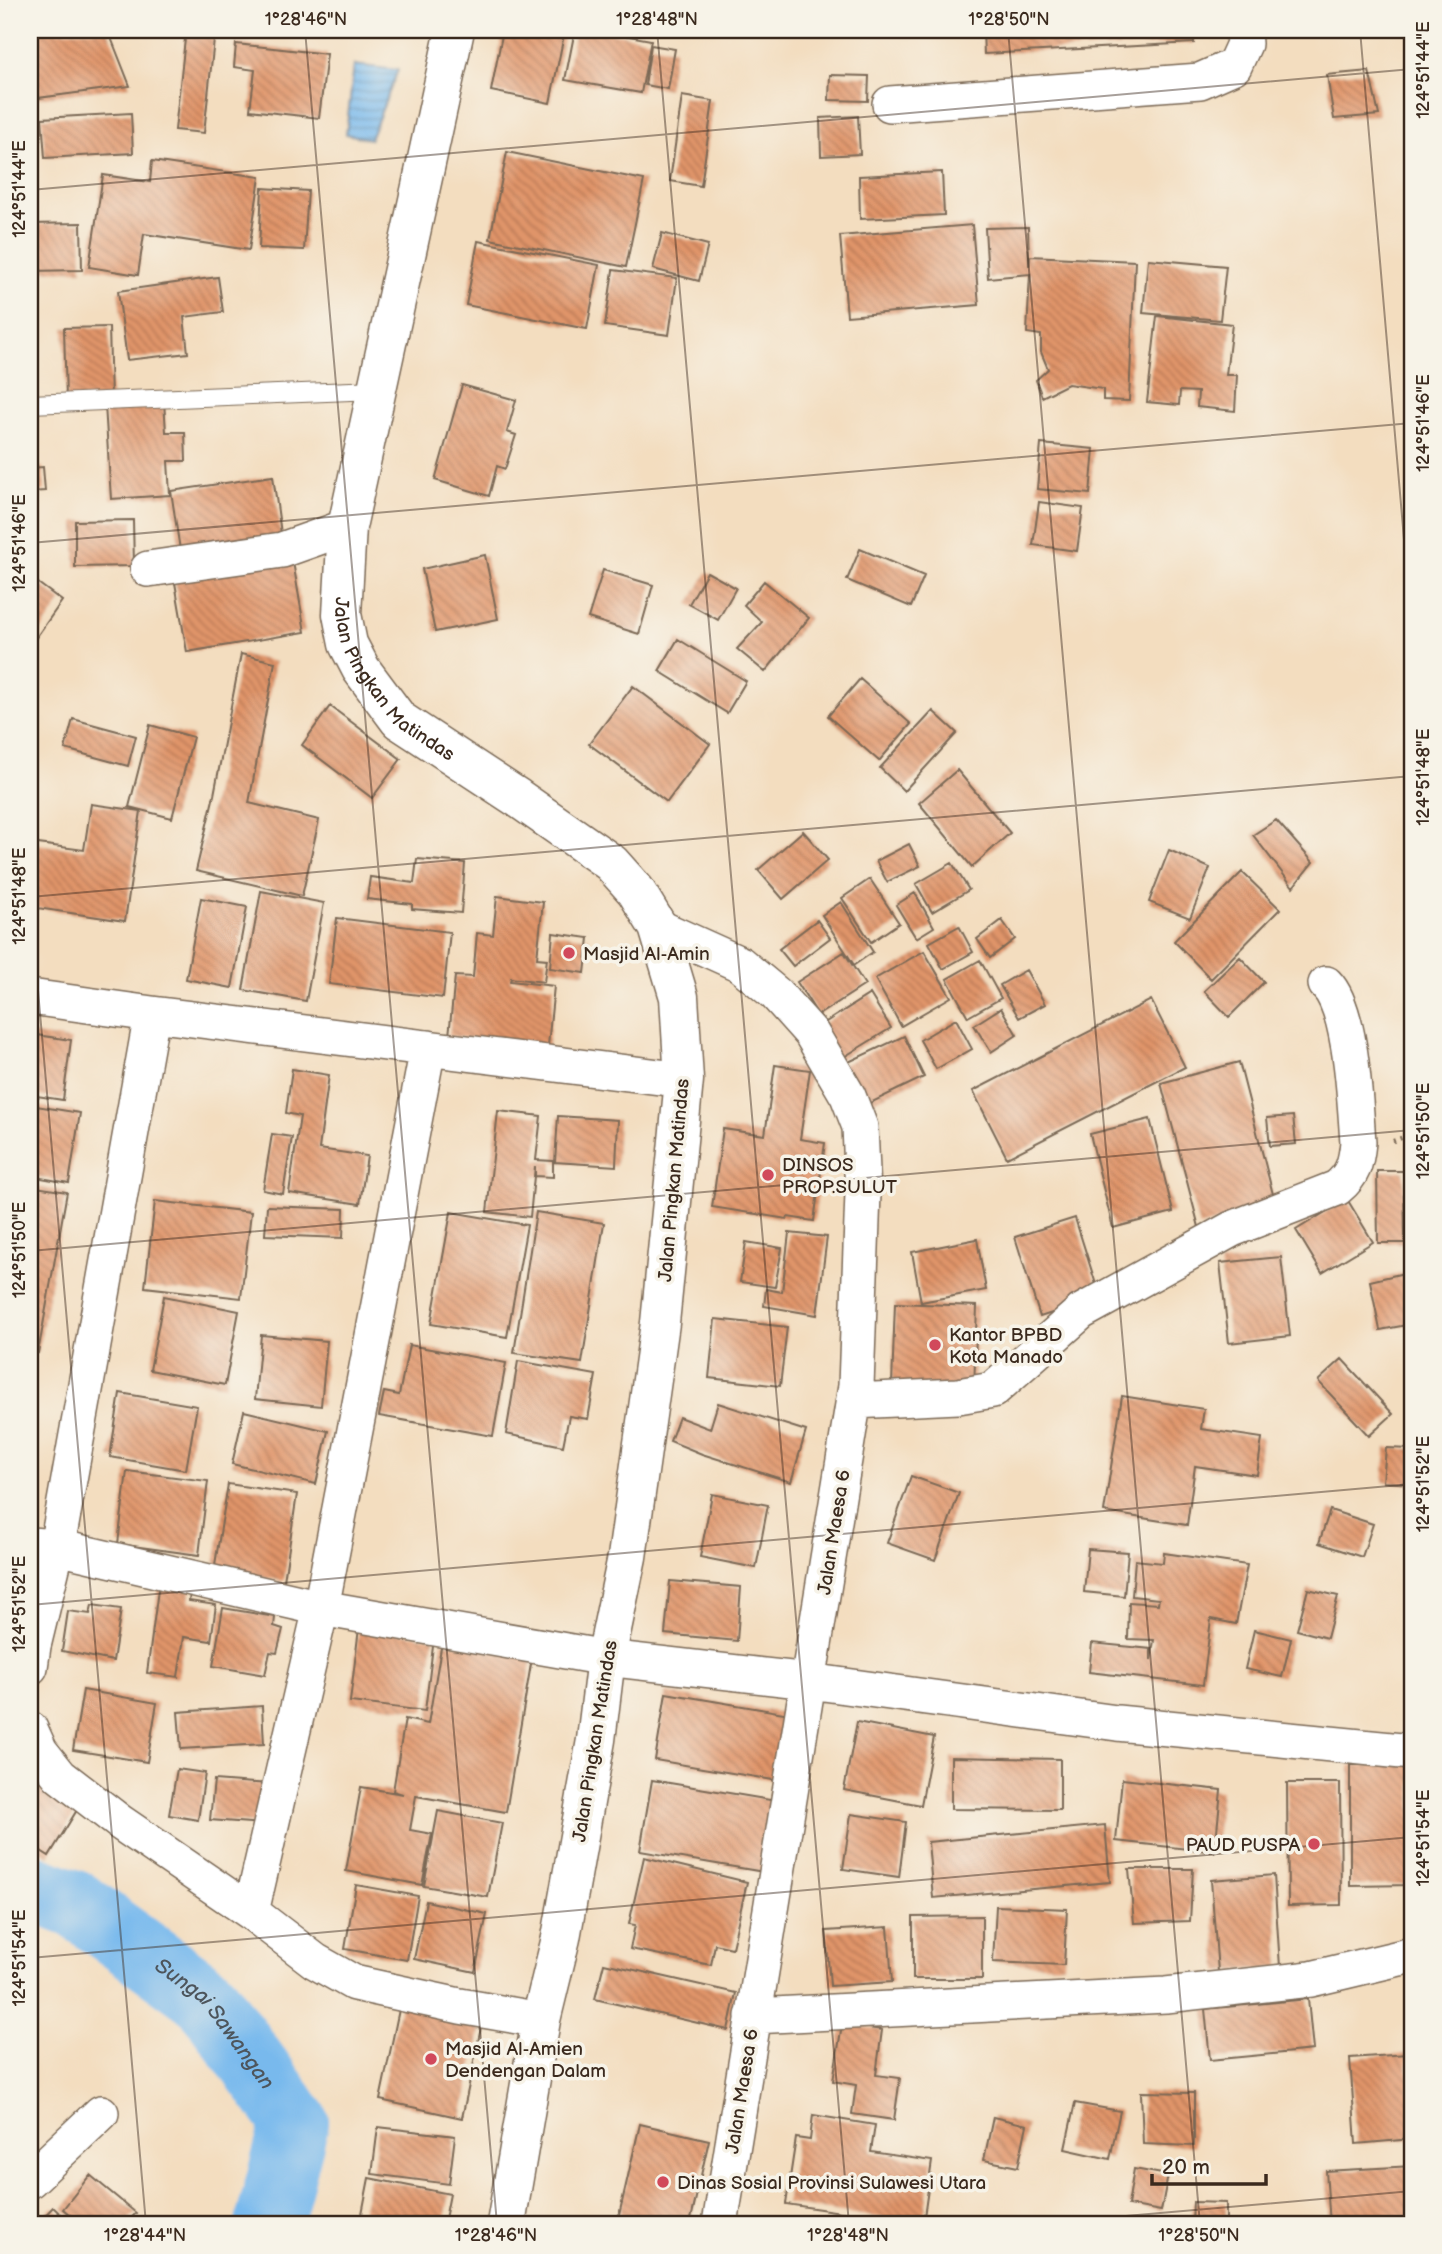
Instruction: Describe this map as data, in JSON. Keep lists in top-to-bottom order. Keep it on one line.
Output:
{"streets":{"street":["Jalan Pingkan Matindas","Jalan Maesa 6"]},"crossings":[["Jalan Pingkan Matindas","Jalan Maesa 6"]],"water":["Sungai Sawangan"],"places":["Masjid Al-Amin","DINSOS PROP.SULUT","Kantor BPBD Kota Manado","PAUD PUSPA","Masjid Al-Amien Dendengan Dalam","Dinas Sosial Provinsi Sulawesi Utara"],"scale_bar":"20 m","coordinates":["1°28'46\"N","1°28'48\"N","1°28'50\"N","124°51'44\"E","124°51'46\"E","124°51'48\"E","124°51'50\"E","124°51'52\"E","124°51'54\"E","1°28'44\"N"]}
